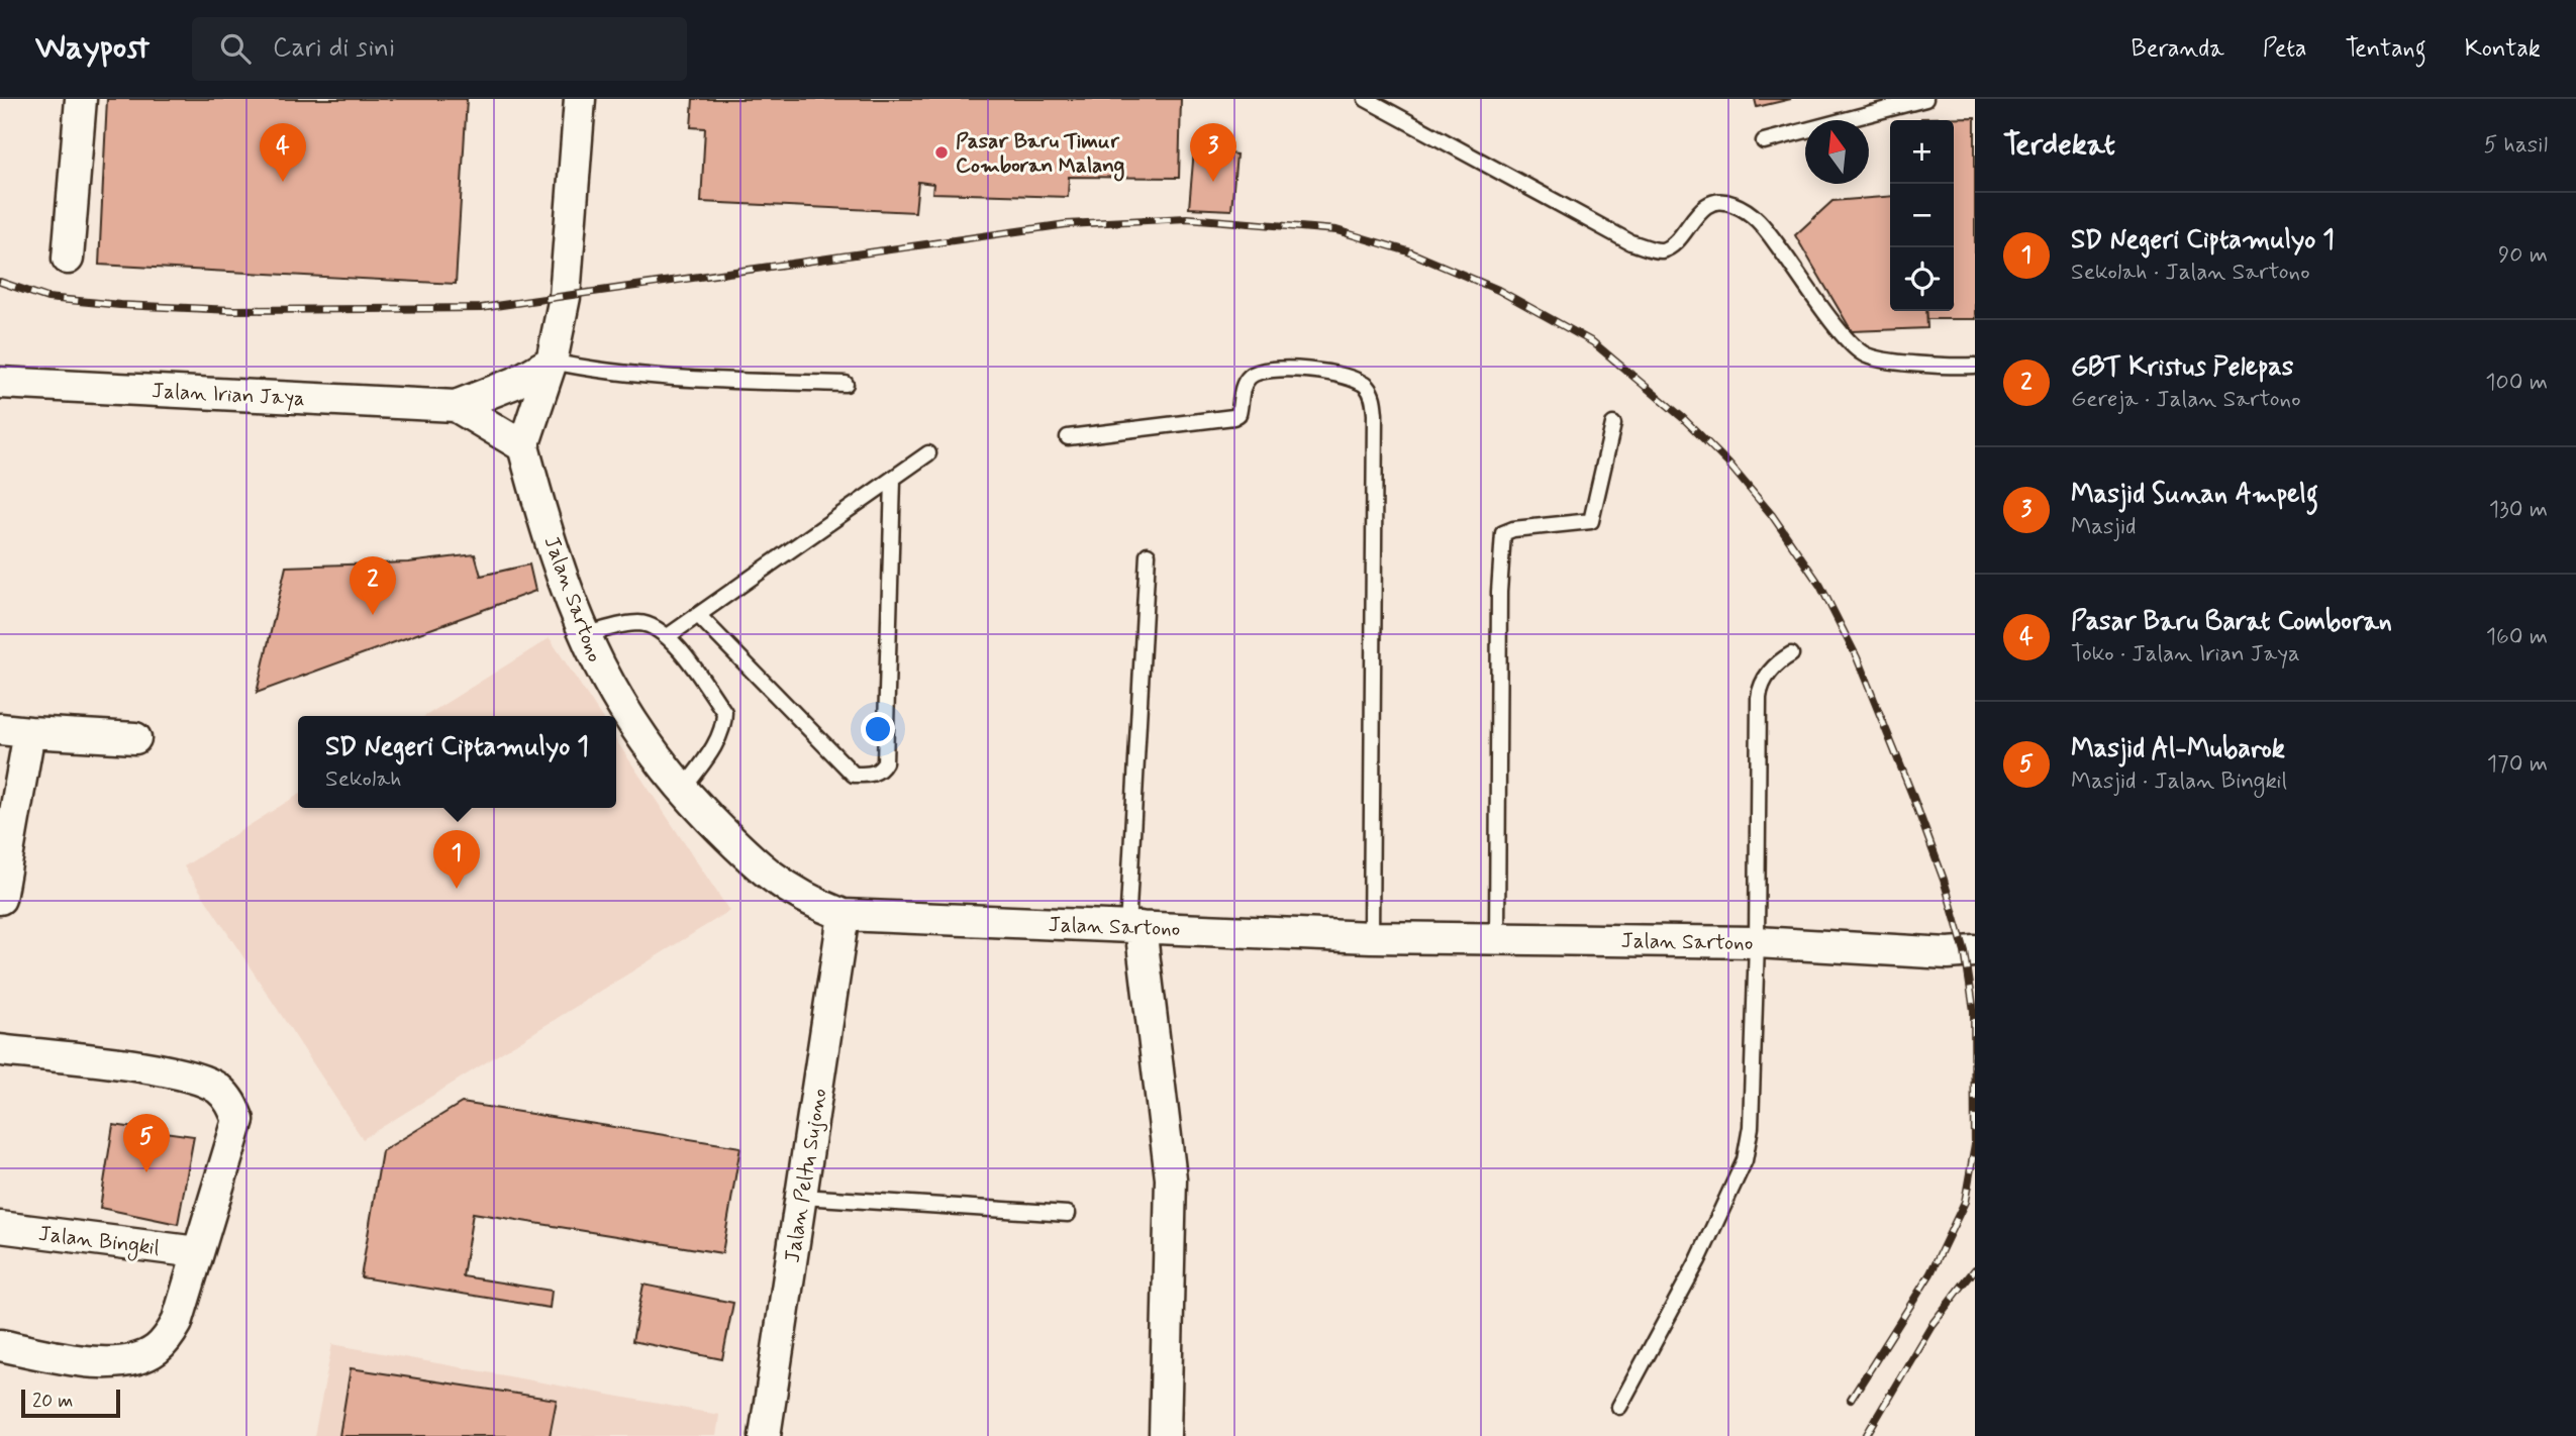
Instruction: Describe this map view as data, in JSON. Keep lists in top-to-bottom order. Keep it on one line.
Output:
{"streets":{"street":["Jalan Irian Jaya","Jalan Sartono","Jalan Peltu Sujono","Jalan Bingkil"]},"crossings":[["Jalan Irian Jaya","Jalan Sartono"],["Jalan Sartono","Jalan Peltu Sujono"]],"places":["Pasar Baru Timur Comboran Malang"],"scale_bar":"20 m","north":"top","page":{"header":"Waypost","search":"Cari di sini","nav":["Beranda","Peta","Tentang","Kontak"],"heading":["Terdekat","5 hasil"],"map_buttons":["+","−"],"pins":["3","4","2","1","5"],"list":[{"mark":"1","name":"SD Negeri Ciptamulyo 1","note":"Sekolah · Jalan Sartono","value":"90 m"},{"mark":"2","name":"GBT Kristus Pelepas","note":"Gereja · Jalan Sartono","value":"100 m"},{"mark":"3","name":"Masjid Sunan Ampelg","note":"Masjid","value":"130 m"},{"mark":"4","name":"Pasar Baru Barat Comboran","note":"Toko · Jalan Irian Jaya","value":"160 m"},{"mark":"5","name":"Masjid Al-Mubarok","note":"Masjid · Jalan Bingkil","value":"170 m"}],"popup":["SD Negeri Ciptamulyo 1","Sekolah"],"scale":"20 m"}}
